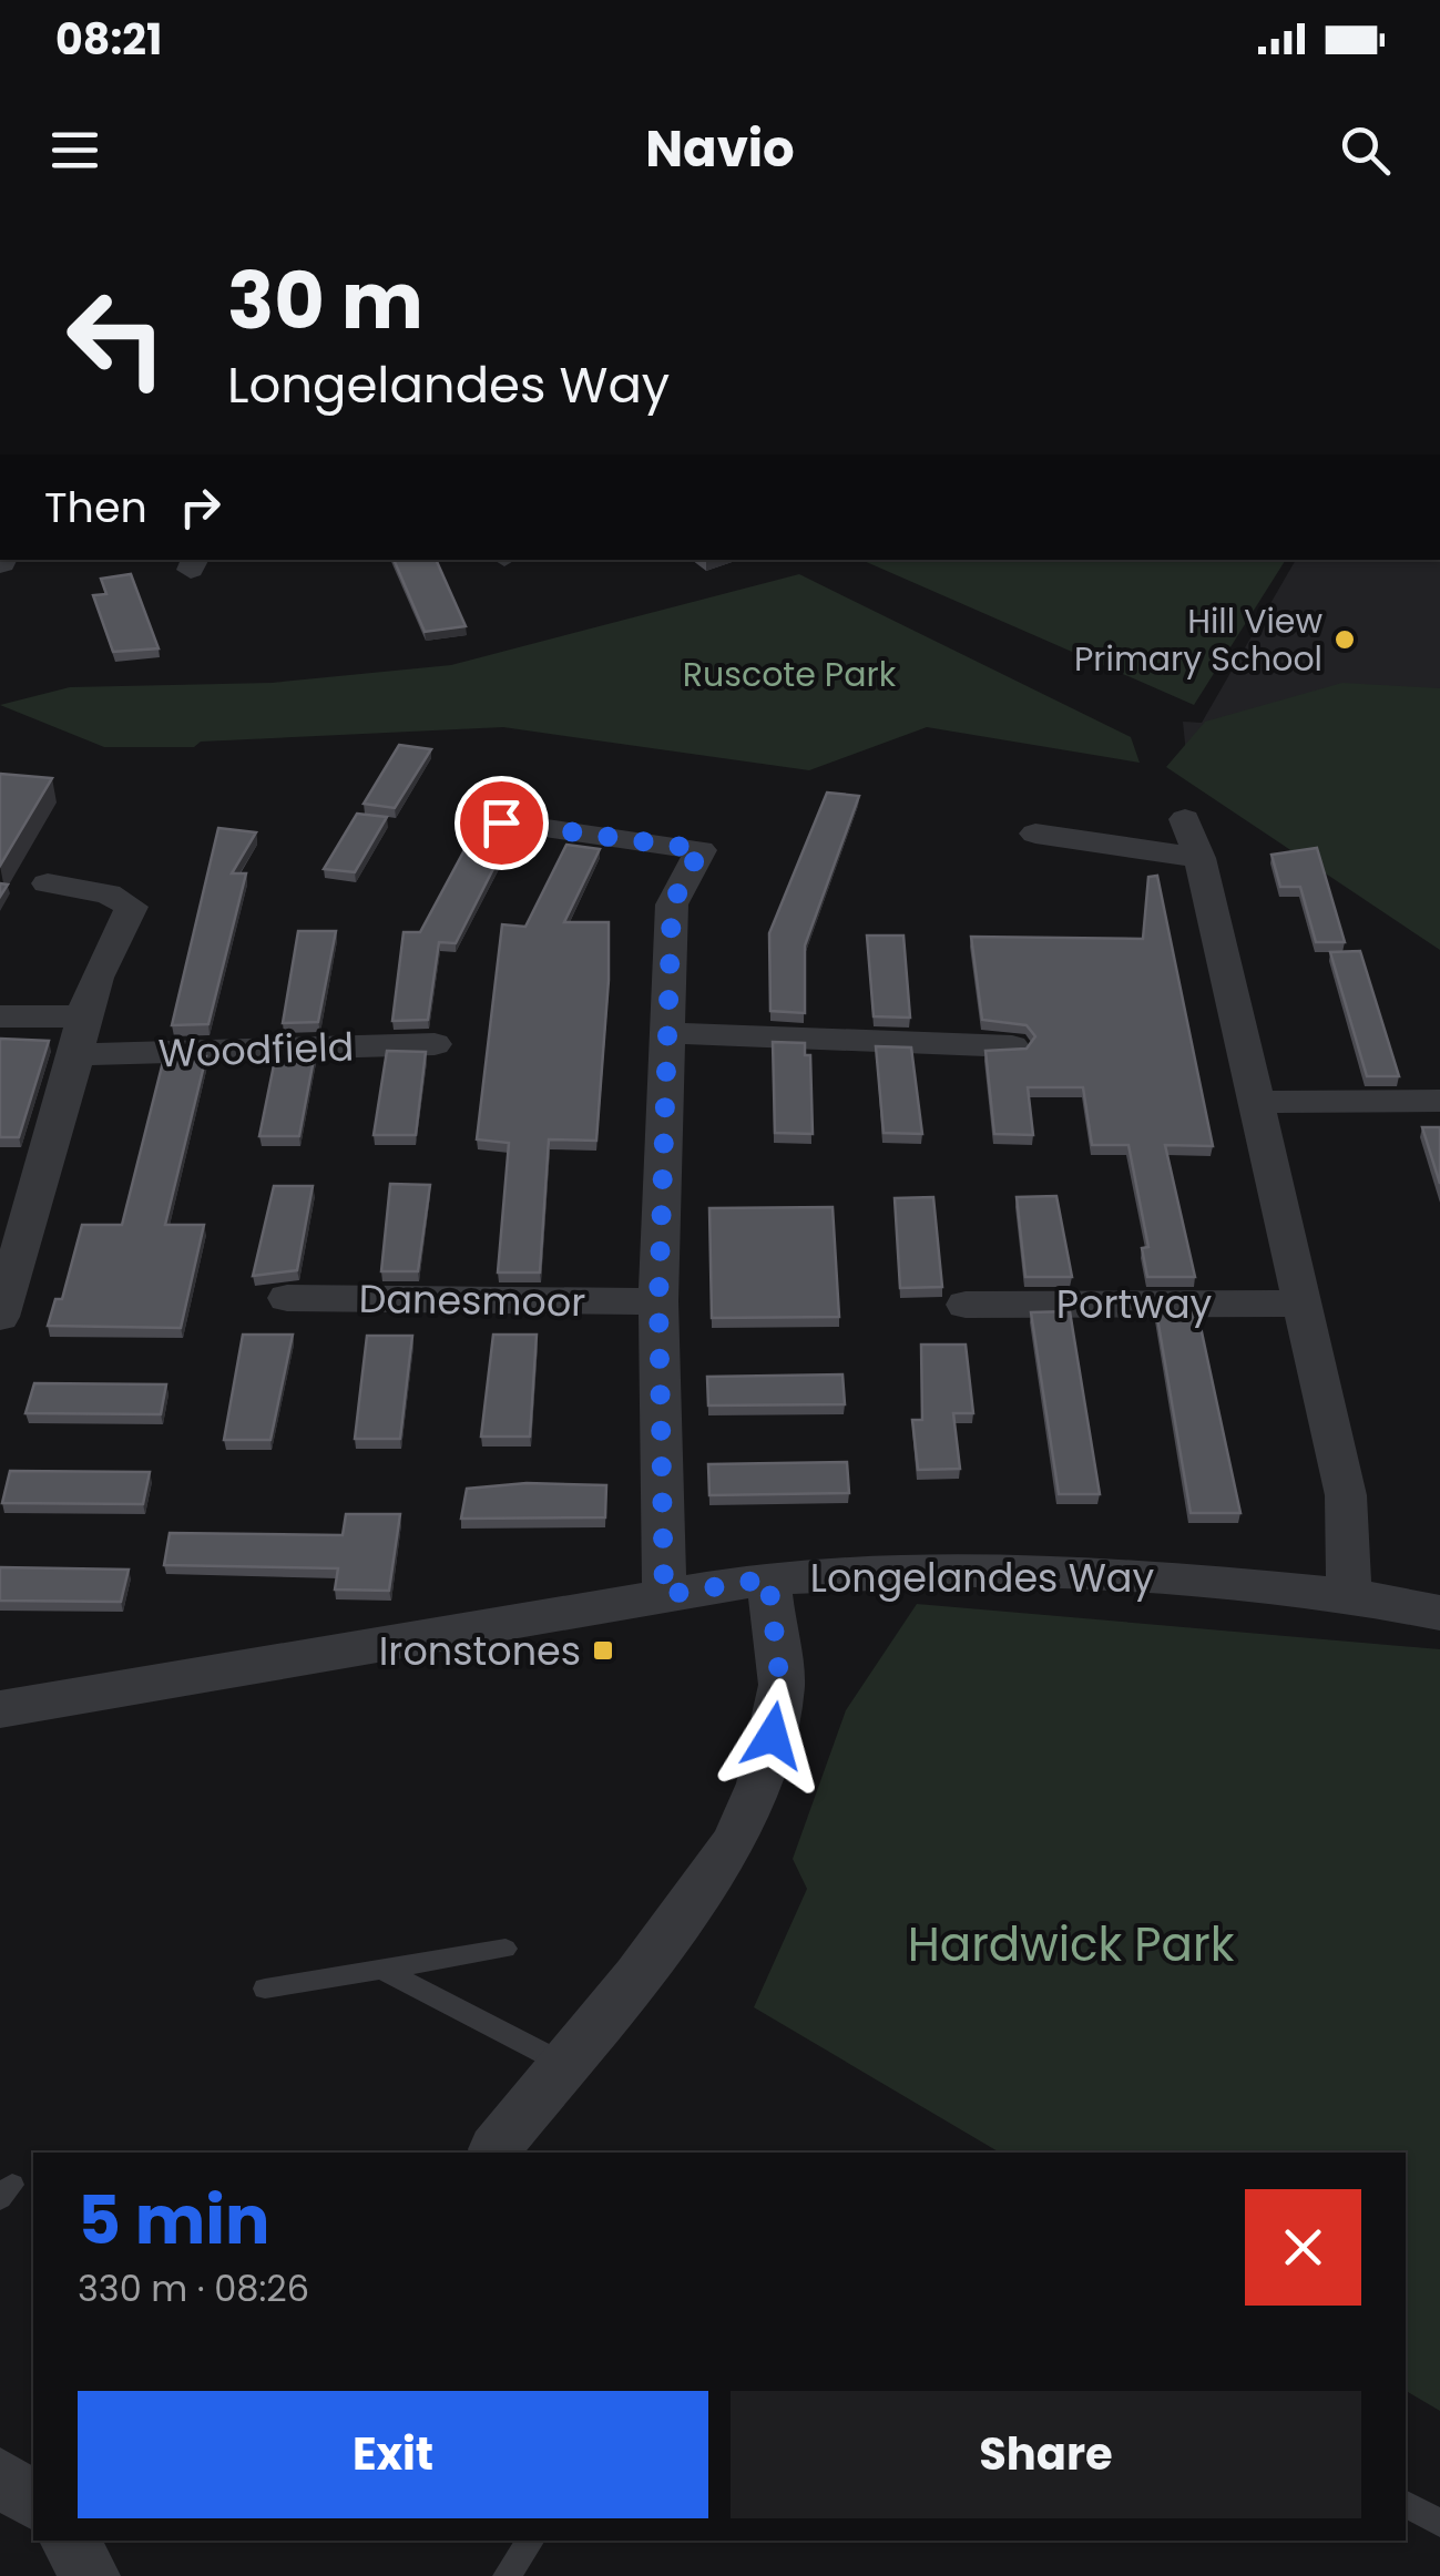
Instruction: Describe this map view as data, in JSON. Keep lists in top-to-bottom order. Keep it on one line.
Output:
{"streets":{"street":["Woodfield","Danesmoor","Portway","Longelandes Way"]},"parks":["Ruscote Park","Hardwick Park"],"places":{"other":["Hill View Primary School"],"transit":["Ironstones"]},"page":{"status":"08:21","header":"Navio","turn":["30 m","Longelandes Way"],"then":"Then","heading":["5 min","330 m · 08:26"],"buttons":["Exit","Share"]}}
